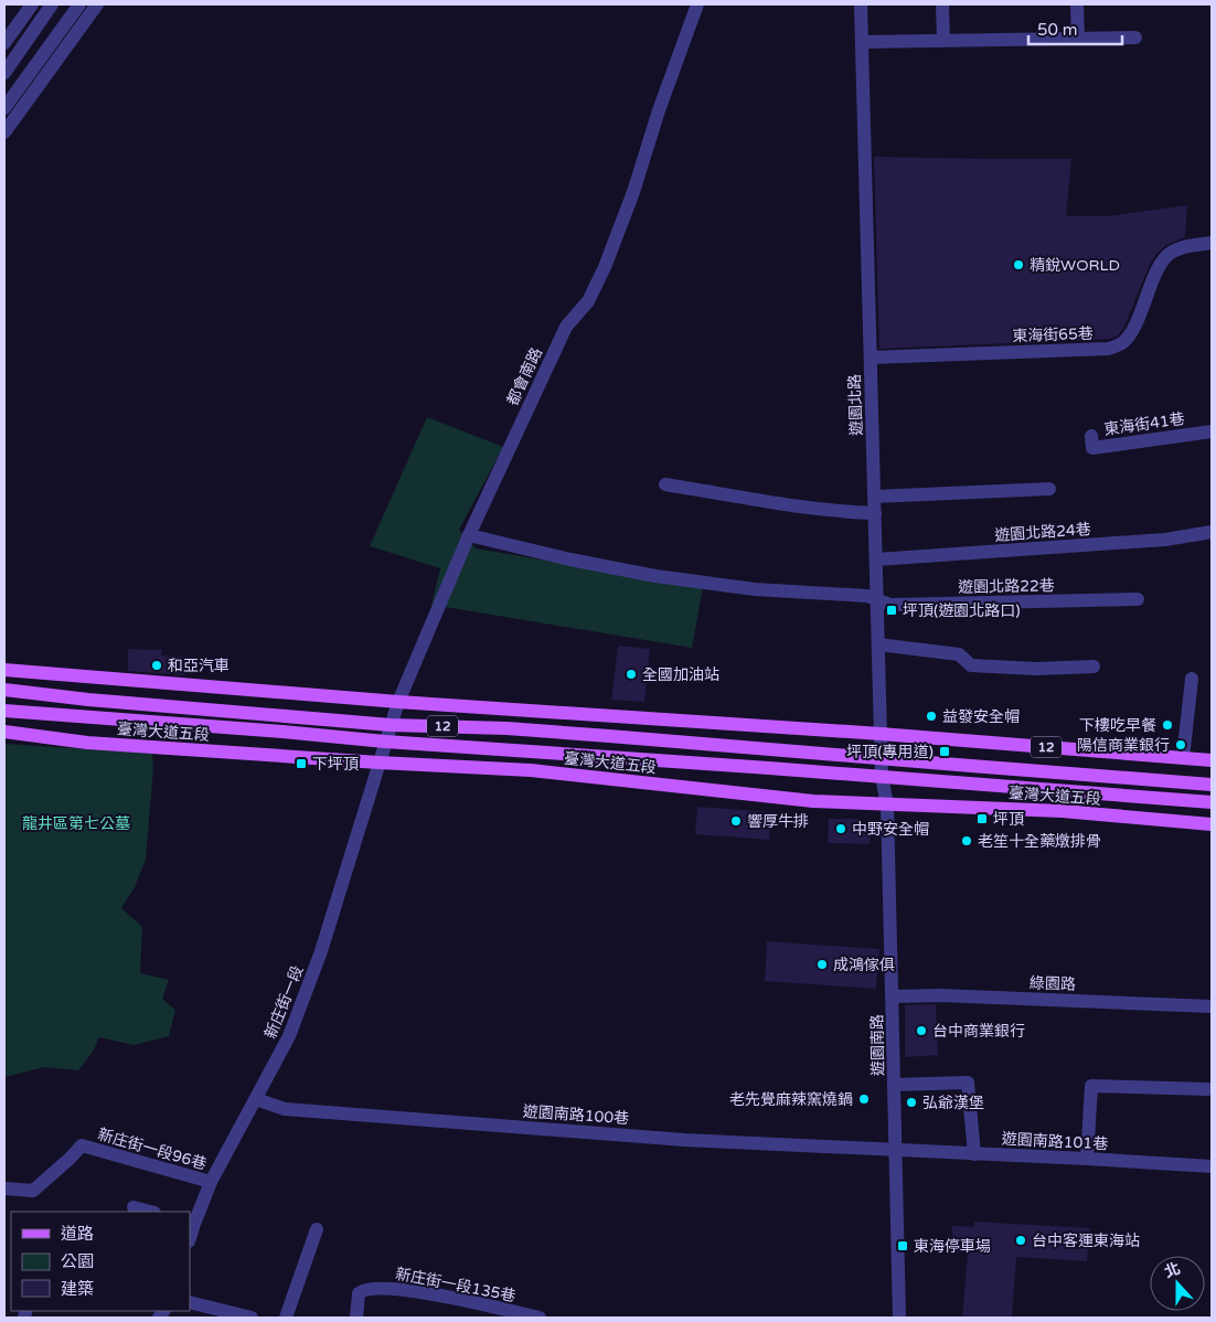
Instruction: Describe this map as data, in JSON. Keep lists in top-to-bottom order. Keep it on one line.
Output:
{"streets":{"main road":["12","臺灣大道五段"],"street":["東海街65巷","都會南路","遊園北路","東海街41巷","遊園北路24巷","遊園北路22巷","綠園路","新庄街一段","遊園南路","遊園南路100巷","遊園南路101巷","新庄街一段96巷","新庄街一段135巷"]},"crossings":[["東海街65巷","遊園北路"],["都會南路","遊園北路22巷"],["都會南路","12"],["都會南路","臺灣大道五段"],["都會南路","新庄街一段"],["遊園北路","遊園北路24巷"],["遊園北路","遊園北路22巷"],["遊園北路","12"],["遊園北路","臺灣大道五段"],["遊園北路","遊園南路"],["臺灣大道五段","新庄街一段"],["臺灣大道五段","遊園南路"],["綠園路","遊園南路"],["新庄街一段","遊園南路100巷"],["新庄街一段","新庄街一段96巷"],["遊園南路","遊園南路100巷"],["遊園南路","遊園南路101巷"],["遊園南路100巷","遊園南路101巷"]],"parks":["龍井區第七公墓"],"places":{"other":["精銳WORLD","和亞汽車","全國加油站","益發安全帽","下樓吃早餐","陽信商業銀行","響厚牛排","中野安全帽","老笙十全藥燉排骨","成鴻傢俱","台中商業銀行","老先覺麻辣窯燒鍋","弘爺漢堡","台中客運東海站"],"transit":["坪頂(遊園北路口)","坪頂(專用道)","下坪頂","坪頂","東海停車場"]},"legend":["道路","公園","建築"],"scale_bar":"50 m","north":"top"}
